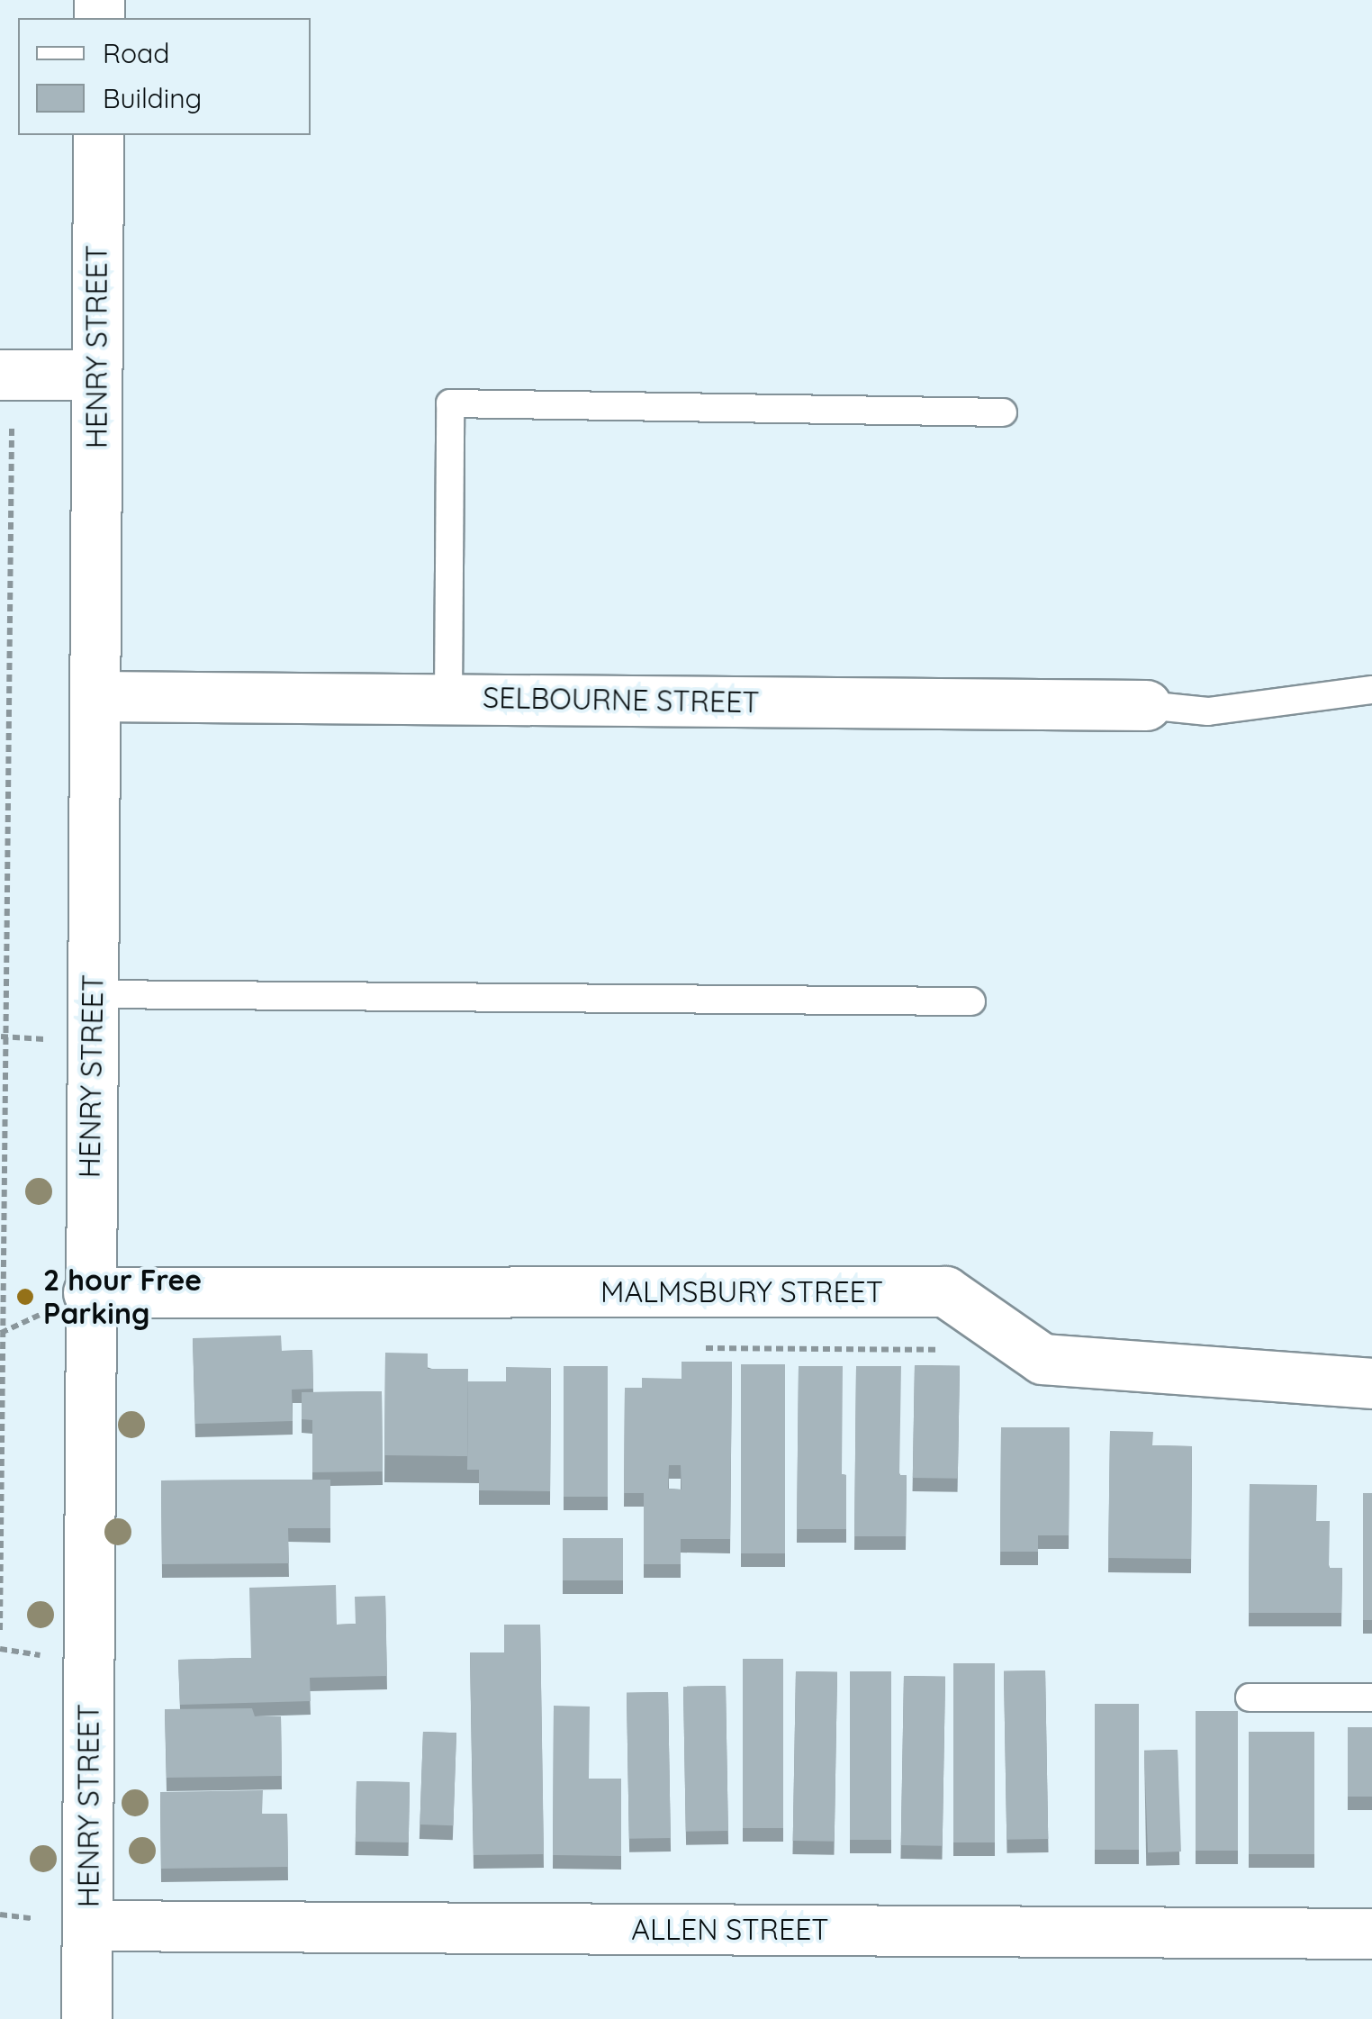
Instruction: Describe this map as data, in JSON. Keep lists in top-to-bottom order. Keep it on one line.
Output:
{"streets":{"street":["HENRY STREET","SELBOURNE STREET","MALMSBURY STREET","ALLEN STREET"]},"crossings":[["HENRY STREET","SELBOURNE STREET"],["HENRY STREET","MALMSBURY STREET"],["HENRY STREET","ALLEN STREET"]],"places":["2 hour Free Parking"],"legend":["Road","Building"]}
